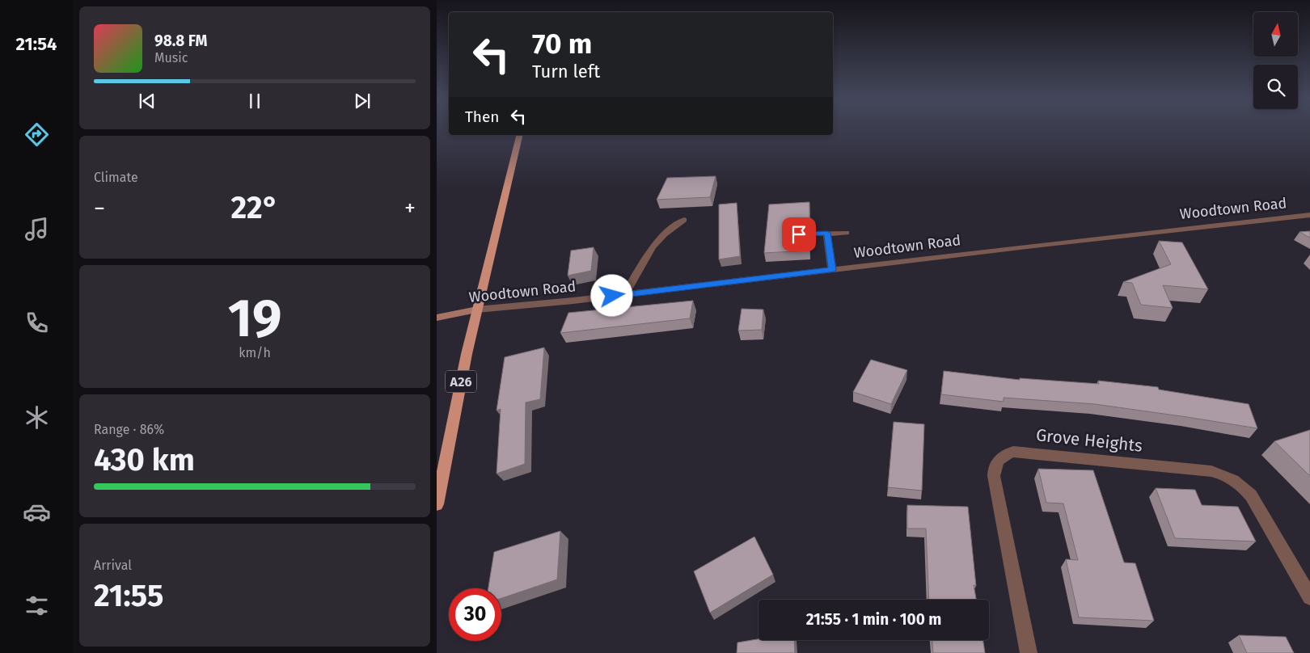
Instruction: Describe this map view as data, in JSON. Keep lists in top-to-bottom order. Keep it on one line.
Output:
{"streets":{"main road":["A26"],"street":["Woodtown Road","Grove Heights"]},"crossings":[["Woodtown Road","A26"]],"north":"top","page":{"tabs":"21:54","turn":["70 m","Turn left"],"song":["98.8 FM","Music"],"then":"Then","tile":["Climate",["19","km/h"],["Range · 86%","430 km"],["Arrival","21:55"]],"heat":["−","22°","+"],"limit":"30","trip":"21:55 · 1 min · 100 m"}}
